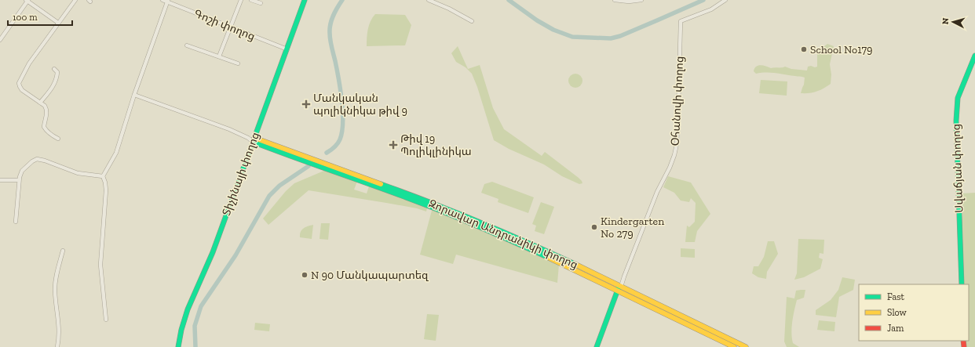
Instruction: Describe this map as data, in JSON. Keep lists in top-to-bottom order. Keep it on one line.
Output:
{"streets":{"main road":["Օհանովի փողոց","Սվաճյան փողոց","Տիչինայի փողոց","Զորավար Անդրանիկի փողոց"],"street":["Գոշի փողոց"]},"crossings":[["Գոշի փողոց","Տիչինայի փողոց"],["Օհանովի փողոց","Զորավար Անդրանիկի փողոց"],["Տիչինայի փողոց","Զորավար Անդրանիկի փողոց"]],"places":{"other":["School No179","Kindergarten No 279","N 90 Մանկապարտեզ"],"health":["Մանկական պոլիկնիկա թիվ 9","Թիվ 19 Պոլիկլինիկա"]},"legend":["Fast","Slow","Jam"],"scale_bar":"100 m","north":"left"}
